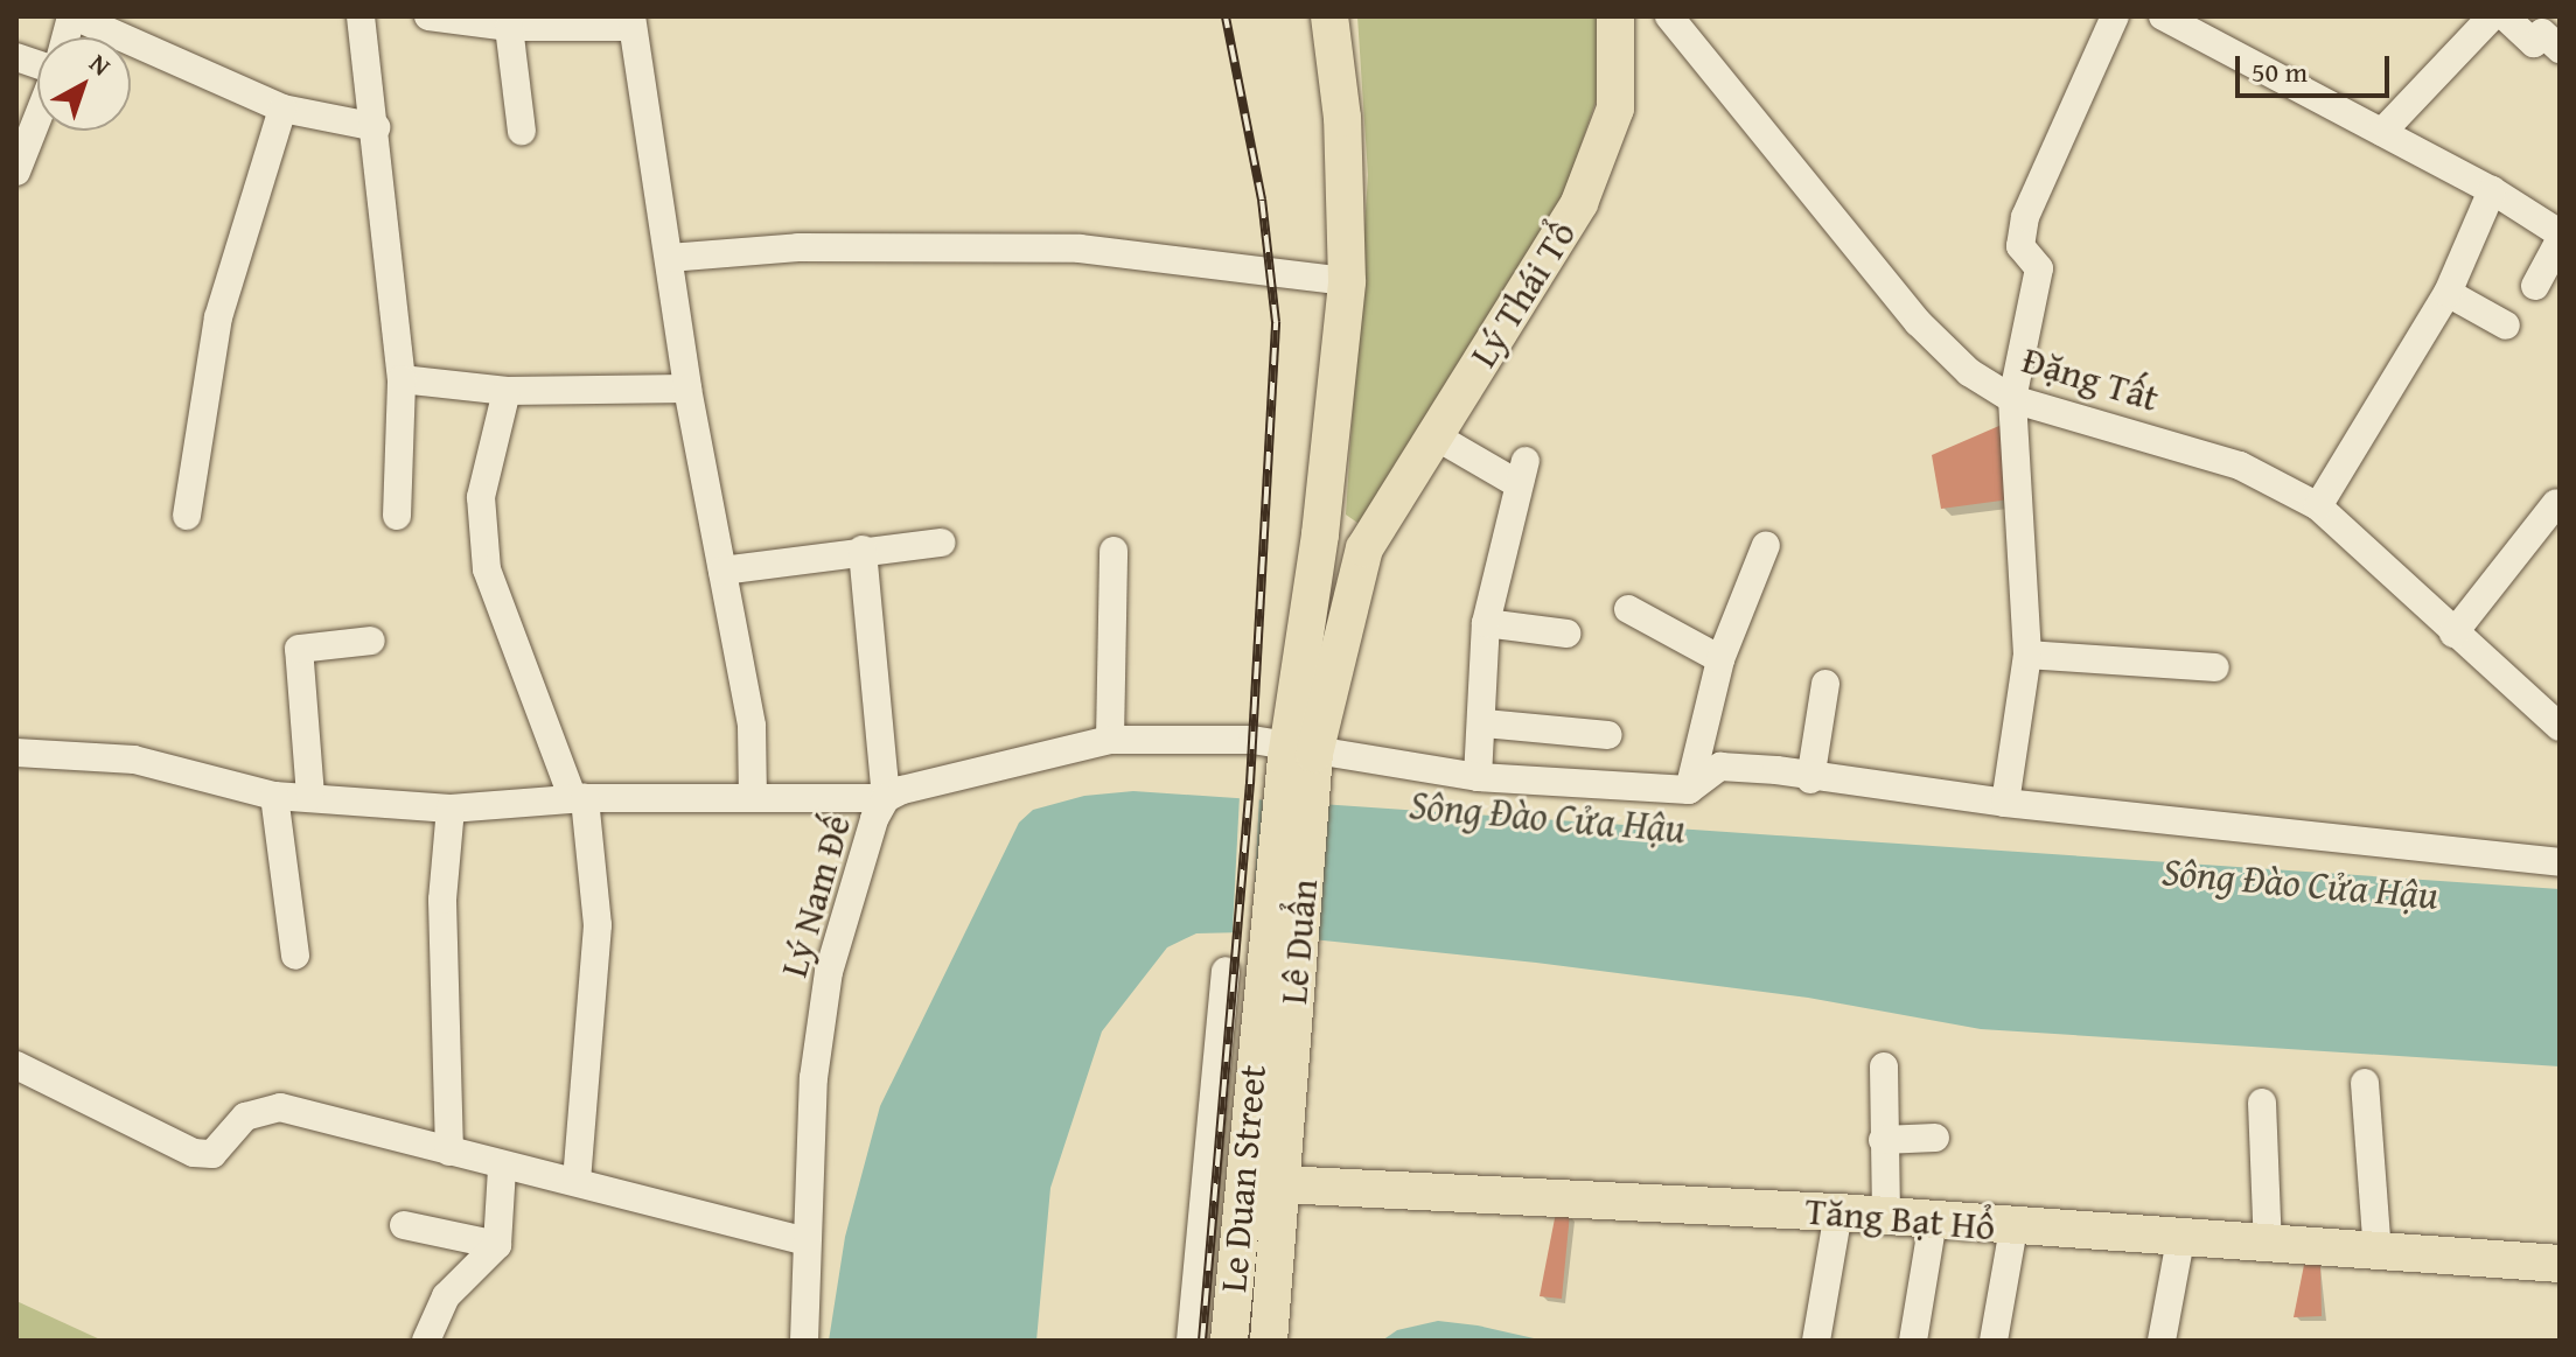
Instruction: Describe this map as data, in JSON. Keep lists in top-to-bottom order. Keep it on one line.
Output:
{"streets":{"main road":["Lý Thái Tổ","Lê Duẩn","Le Duan Street","Tăng Bạt Hổ"],"street":["Đặng Tất","Lý Nam Đế"]},"crossings":[["Lý Thái Tổ","Lê Duẩn"],["Lý Nam Đế","Lê Duẩn"],["Lê Duẩn","Le Duan Street"],["Lê Duẩn","Tăng Bạt Hổ"],["Le Duan Street","Tăng Bạt Hổ"]],"water":["Sông Đào Cửa Hậu"],"scale_bar":"50 m","north":"top right"}
